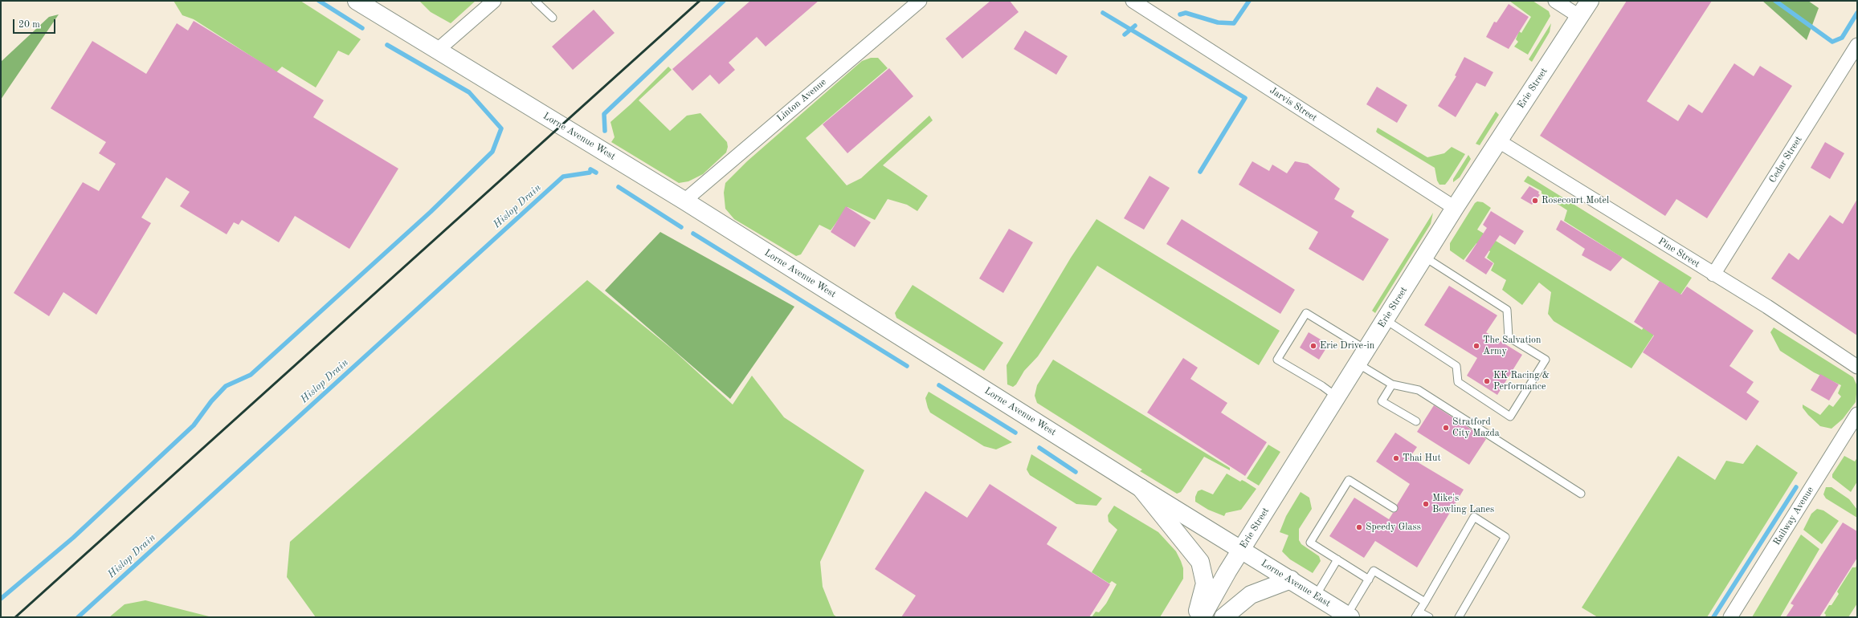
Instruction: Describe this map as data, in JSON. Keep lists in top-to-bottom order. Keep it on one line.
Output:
{"streets":{"main road":["Erie Street","Lorne Avenue West","Lorne Avenue East"],"street":["Linton Avenue","Jarvis Street","Cedar Street","Pine Street","Railway Avenue"]},"crossings":[["Erie Street","Jarvis Street"],["Erie Street","Lorne Avenue West"],["Erie Street","Pine Street"],["Erie Street","Lorne Avenue East"],["Linton Avenue","Lorne Avenue West"],["Lorne Avenue West","Lorne Avenue East"],["Cedar Street","Pine Street"]],"water":["Hislop Drain"],"places":["Rosecourt Motel","Erie Drive-in","The Salvation Army","KK Racing & Performance","Stratford City Mazda","Thai Hut","Mike's Bowling Lanes","Speedy Glass"],"scale_bar":"20 m"}
